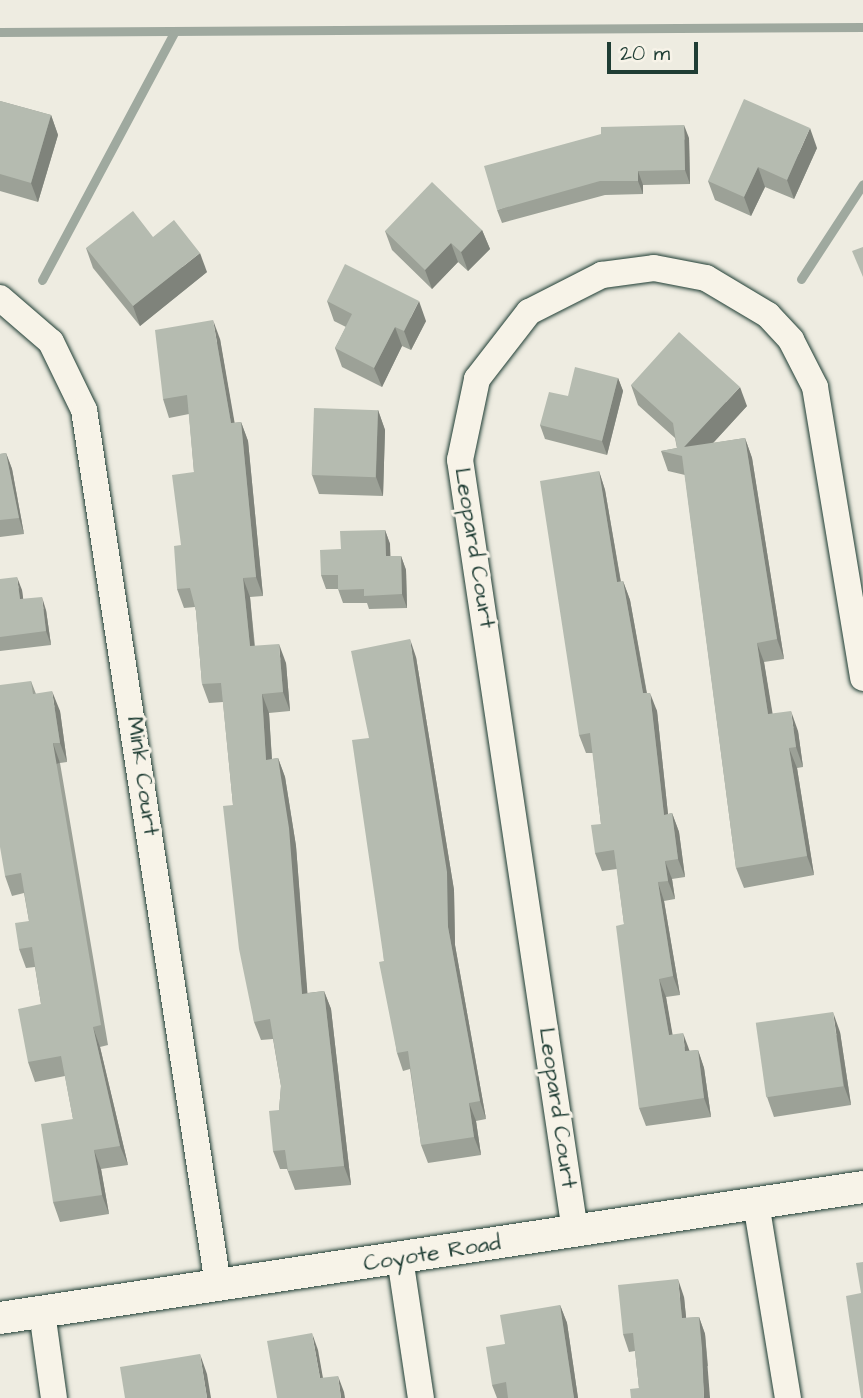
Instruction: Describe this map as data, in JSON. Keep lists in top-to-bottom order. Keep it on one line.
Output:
{"streets":{"street":["Leopard Court","Mink Court","Coyote Road"]},"crossings":[["Leopard Court","Coyote Road"],["Mink Court","Coyote Road"]],"scale_bar":"20 m"}
